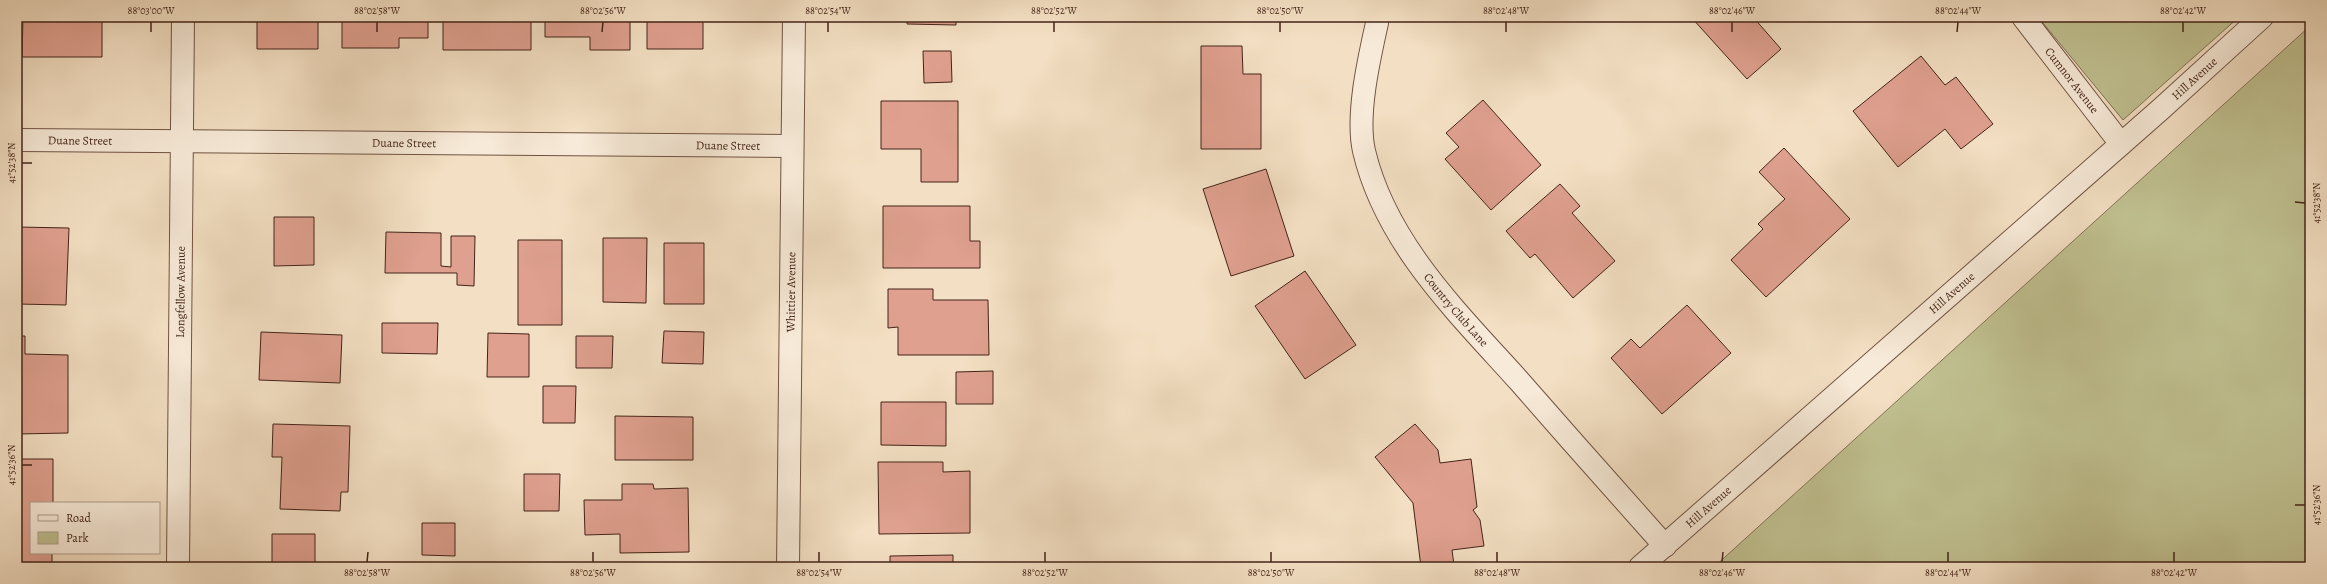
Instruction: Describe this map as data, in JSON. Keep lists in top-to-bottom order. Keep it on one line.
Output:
{"streets":{"street":["Hill Avenue","Cumnor Avenue","Duane Street","Longfellow Avenue","Whittier Avenue","Country Club Lane"]},"crossings":[["Hill Avenue","Cumnor Avenue"],["Hill Avenue","Country Club Lane"],["Duane Street","Longfellow Avenue"],["Duane Street","Whittier Avenue"]],"legend":["Road","Park"],"coordinates":["88°03'00\"W","88°02'58\"W","88°02'56\"W","88°02'54\"W","88°02'52\"W","88°02'50\"W","88°02'48\"W","88°02'46\"W","88°02'44\"W","88°02'42\"W","41°52'38\"N","41°52'36\"N"]}
